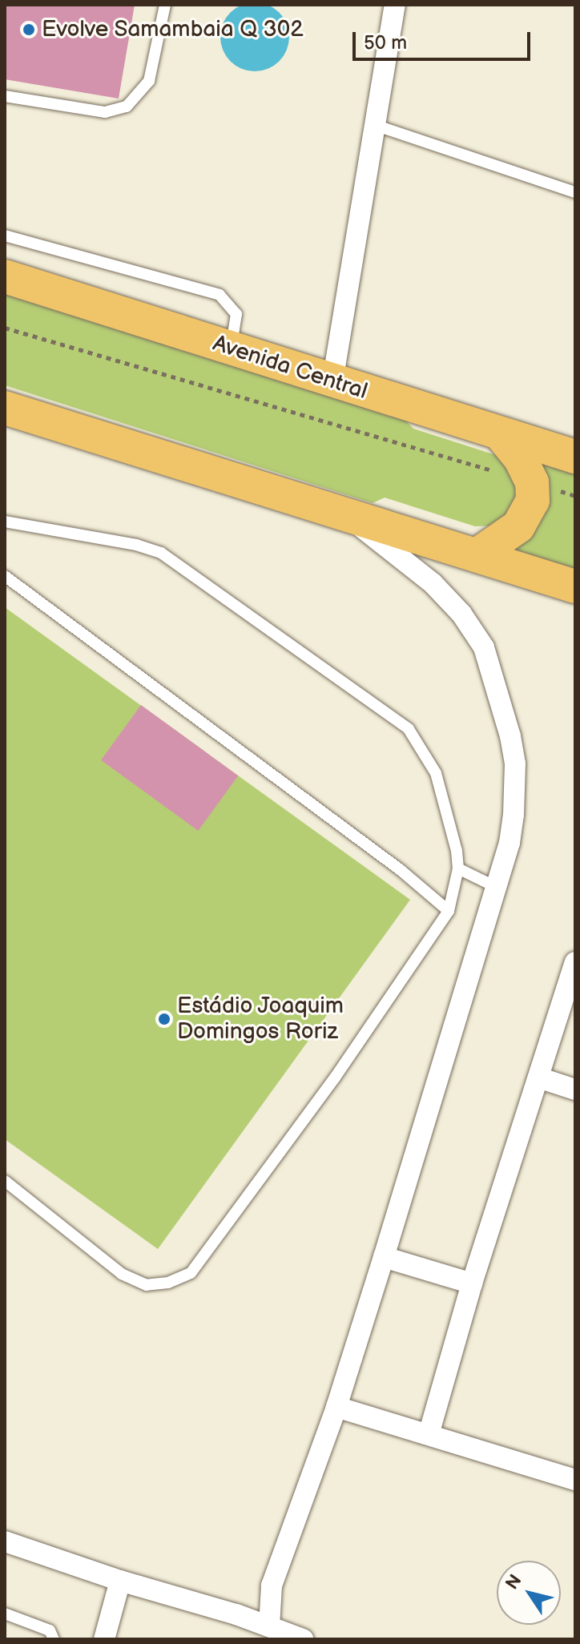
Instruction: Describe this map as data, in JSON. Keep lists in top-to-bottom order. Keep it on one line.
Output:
{"streets":{"main road":["Avenida Central"]},"places":["Evolve Samambaia Q 302","Estádio Joaquim Domingos Roriz"],"scale_bar":"50 m","north":"top left"}
